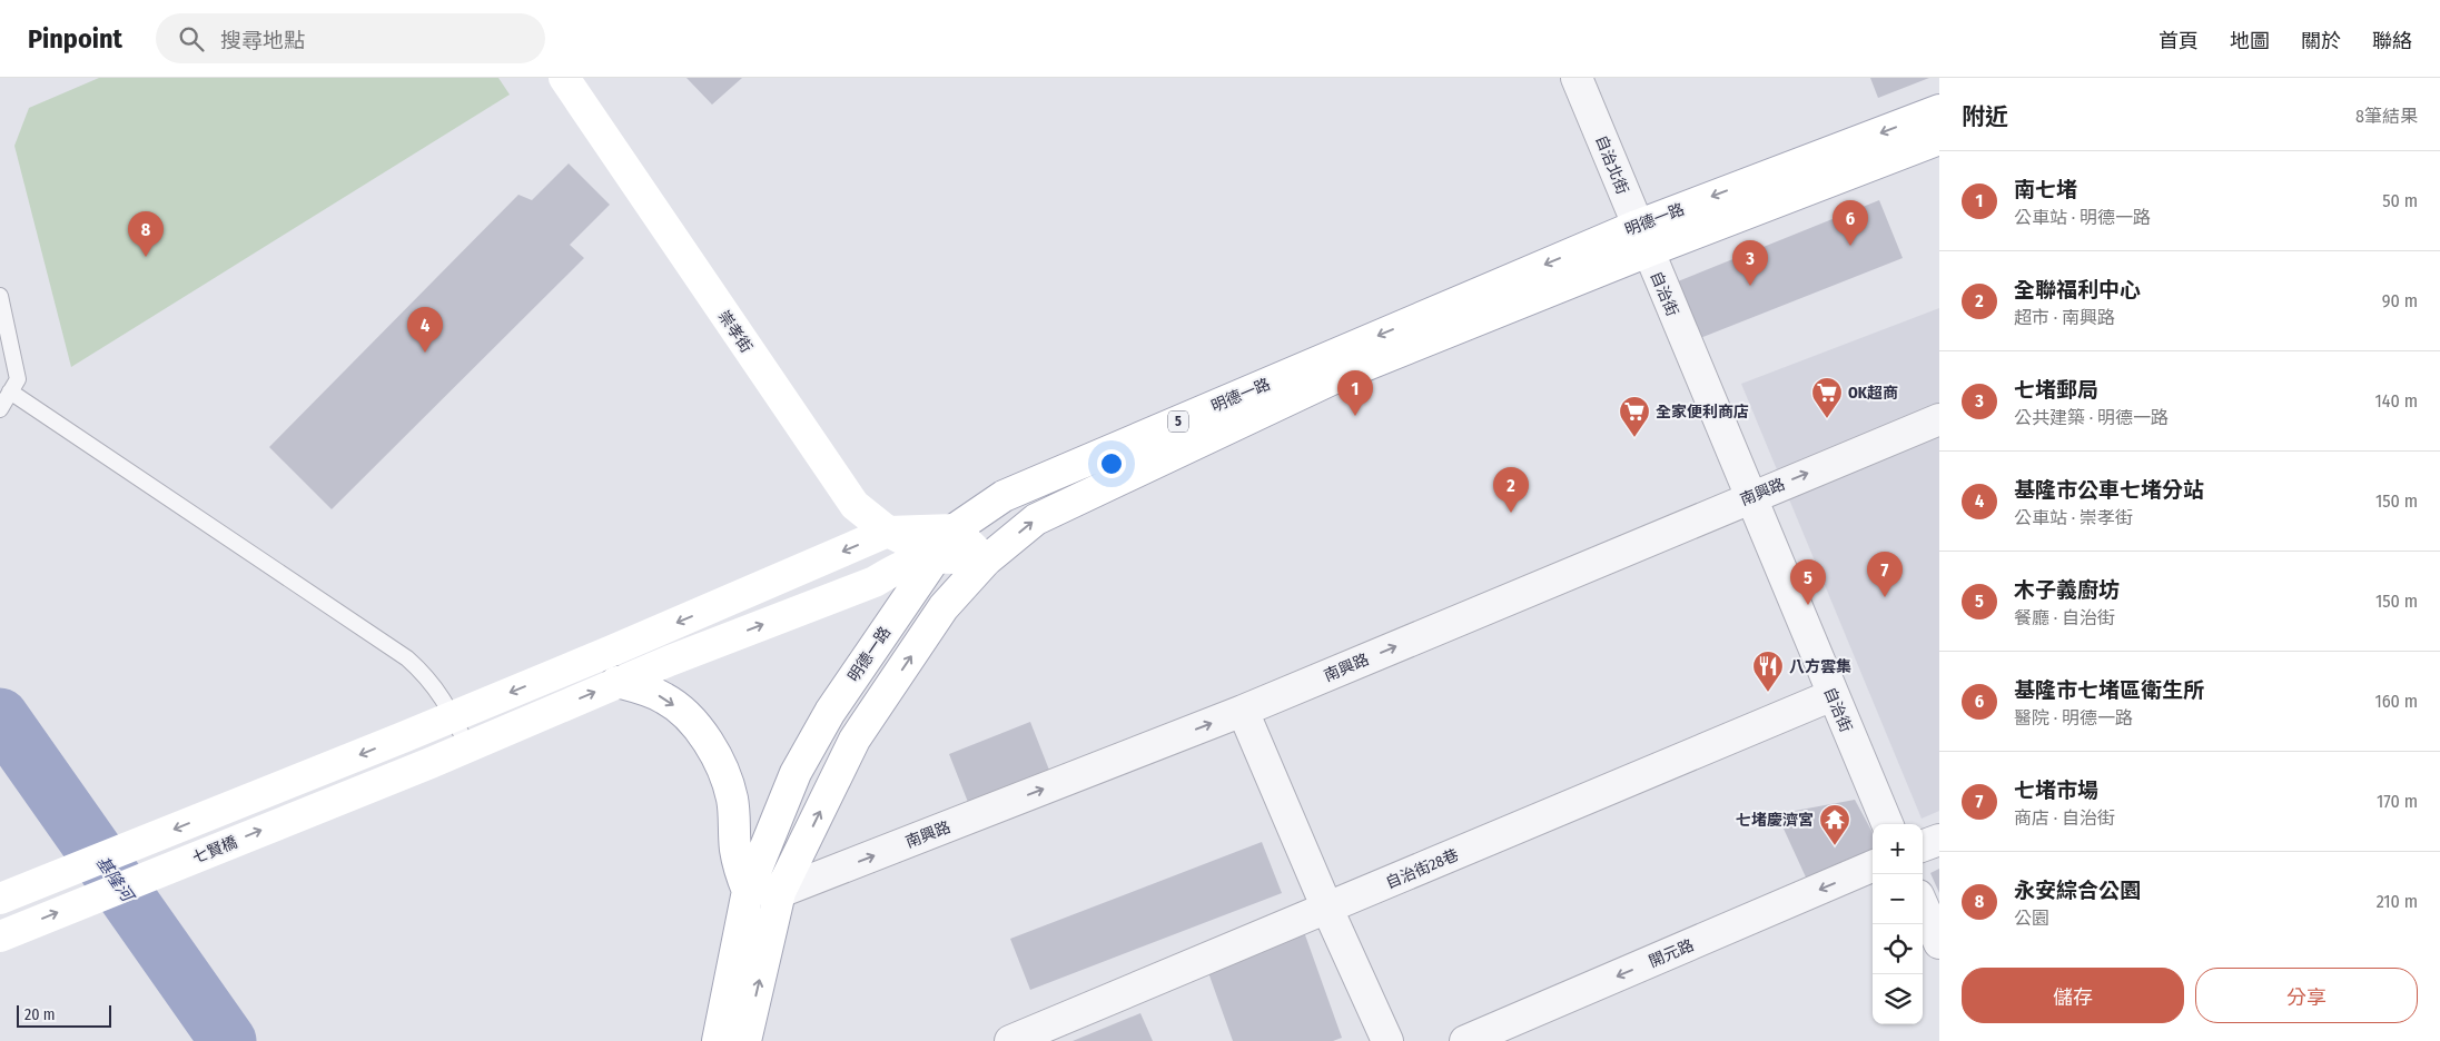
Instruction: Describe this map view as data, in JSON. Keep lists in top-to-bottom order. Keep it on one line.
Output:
{"streets":{"main road":["明德一路","崇孝街","5","南興路","七賢橋"],"street":["自治北街","自治街","自治街28巷","開元路"]},"crossings":[["自治北街","明德一路"],["自治北街","自治街"],["明德一路","自治街"],["明德一路","崇孝街"],["明德一路","南興路"],["明德一路","七賢橋"],["自治街","南興路"],["自治街","自治街28巷"],["崇孝街","七賢橋"]],"one_way":["南興路","開元路"],"water":["基隆河"],"places":{"supermarket":["OK超商","全家便利商店"],"restaurant":["八方雲集"],"temple":["七堵慶濟宮"]},"scale_bar":"20 m","page":{"header":"Pinpoint","search":"搜尋地點","nav":["首頁","地圖","關於","聯絡"],"heading":["附近","8筆結果"],"list":[{"mark":"1","name":"南七堵","note":"公車站 · 明德一路","value":"50 m"},{"mark":"2","name":"全聯福利中心","note":"超市 · 南興路","value":"90 m"},{"mark":"3","name":"七堵郵局","note":"公共建築 · 明德一路","value":"140 m"},{"mark":"4","name":"基隆市公車七堵分站","note":"公車站 · 崇孝街","value":"150 m"},{"mark":"5","name":"木子義廚坊","note":"餐廳 · 自治街","value":"150 m"},{"mark":"6","name":"基隆市七堵區衛生所","note":"醫院 · 明德一路","value":"160 m"},{"mark":"7","name":"七堵市場","note":"商店 · 自治街","value":"170 m"},{"mark":"8","name":"永安綜合公園","note":"公園","value":"210 m"}],"pins":["6","8","3","4","1","2","7","5"],"map_buttons":["+","−"],"buttons":["儲存","分享"],"scale":"20 m"}}
